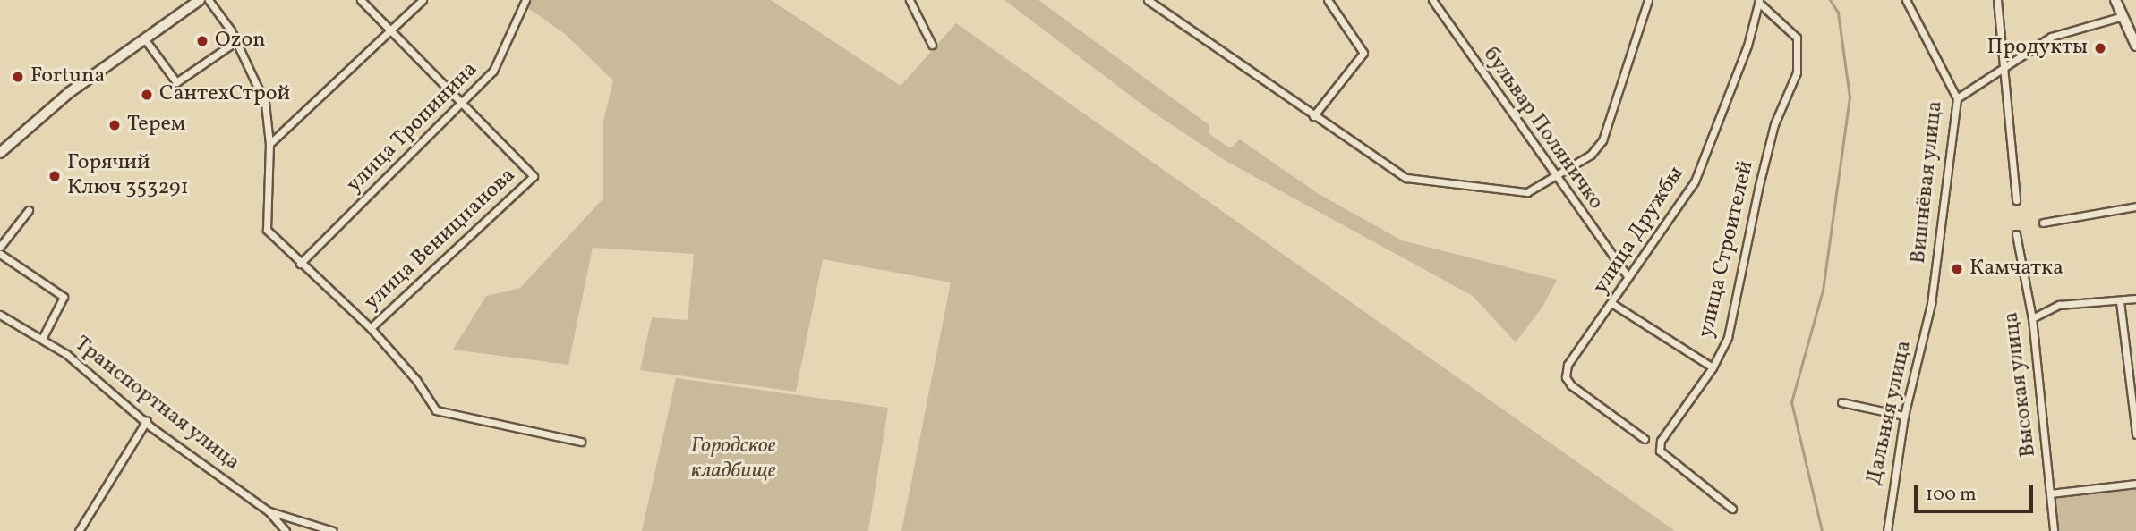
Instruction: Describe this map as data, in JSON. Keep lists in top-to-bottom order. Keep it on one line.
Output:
{"streets":{"street":["улица Тропинина","бульвар Поляничко","Вишнёвая улица","улица Дружбы","улица Веницианова","улица Строителей","Высокая улица","Транспортная улица","Дальняя улица"]},"crossings":[["улица Тропинина","улица Веницианова"],["бульвар Поляничко","улица Дружбы"],["Вишнёвая улица","Дальняя улица"],["улица Дружбы","улица Строителей"]],"parks":["Городское кладбище"],"places":["Ozon","Продукты","Fortuna","СантехСтрой","Терем","Горячий Ключ 353291","Камчатка"],"scale_bar":"100 m"}
